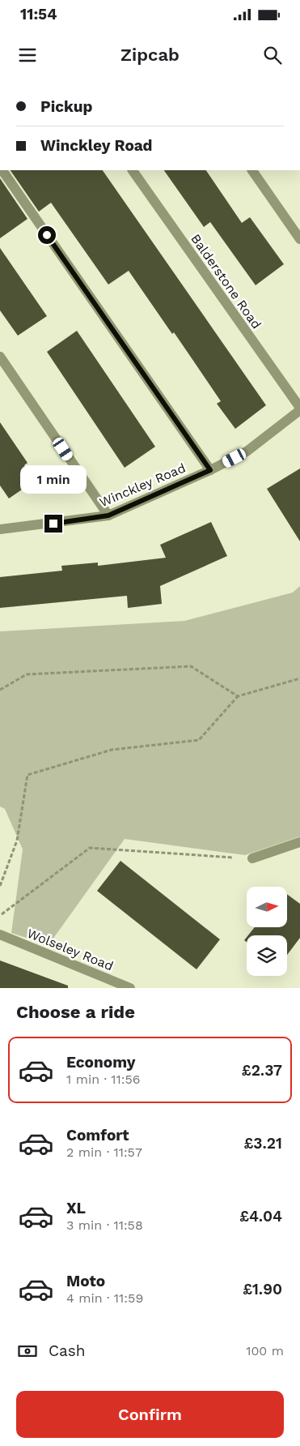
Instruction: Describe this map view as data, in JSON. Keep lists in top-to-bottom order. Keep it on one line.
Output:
{"streets":{"street":["Balderstone Road","Winckley Road","Wolseley Road"]},"crossings":[["Balderstone Road","Winckley Road"]],"north":"right","page":{"status":"11:54","header":"Zipcab","banner":["Pickup","Winckley Road"],"bubble":"1 min","heading":"Choose a ride","list":[{"name":"Economy","note":"1 min · 11:56","value":"£2.37"},{"name":"Comfort","note":"2 min · 11:57","value":"£3.21"},{"name":"XL","note":"3 min · 11:58","value":"£4.04"},{"name":"Moto","note":"4 min · 11:59","value":"£1.90"}],"pay":["Cash","100 m"],"buttons":"Confirm"}}
